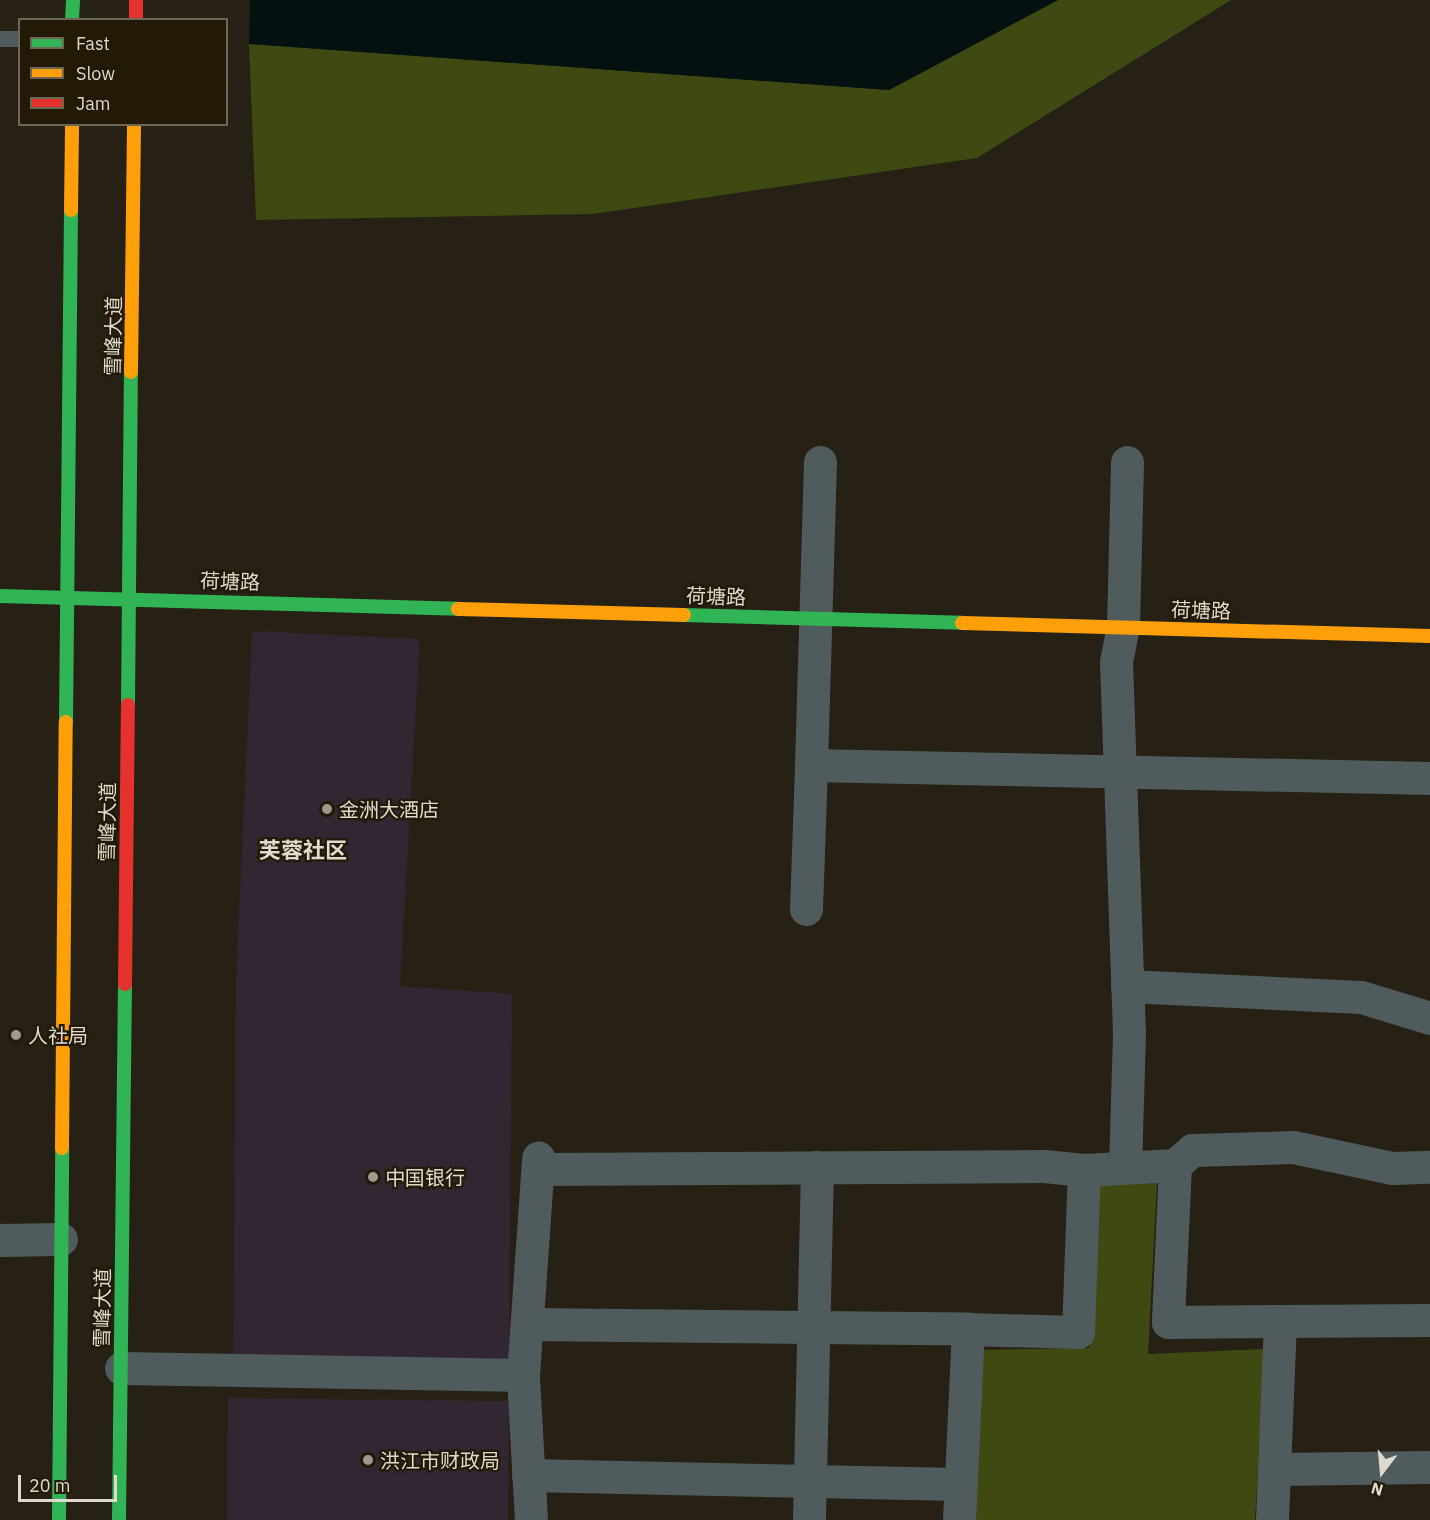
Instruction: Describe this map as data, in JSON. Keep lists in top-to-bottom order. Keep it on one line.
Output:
{"streets":{"main road":["雪峰大道","荷塘路"]},"crossings":[["雪峰大道","荷塘路"]],"districts":["芙蓉社区"],"places":["金洲大酒店","人社局","中国银行","洪江市财政局"],"legend":["Fast","Slow","Jam"],"scale_bar":"20 m","north":"bottom"}
